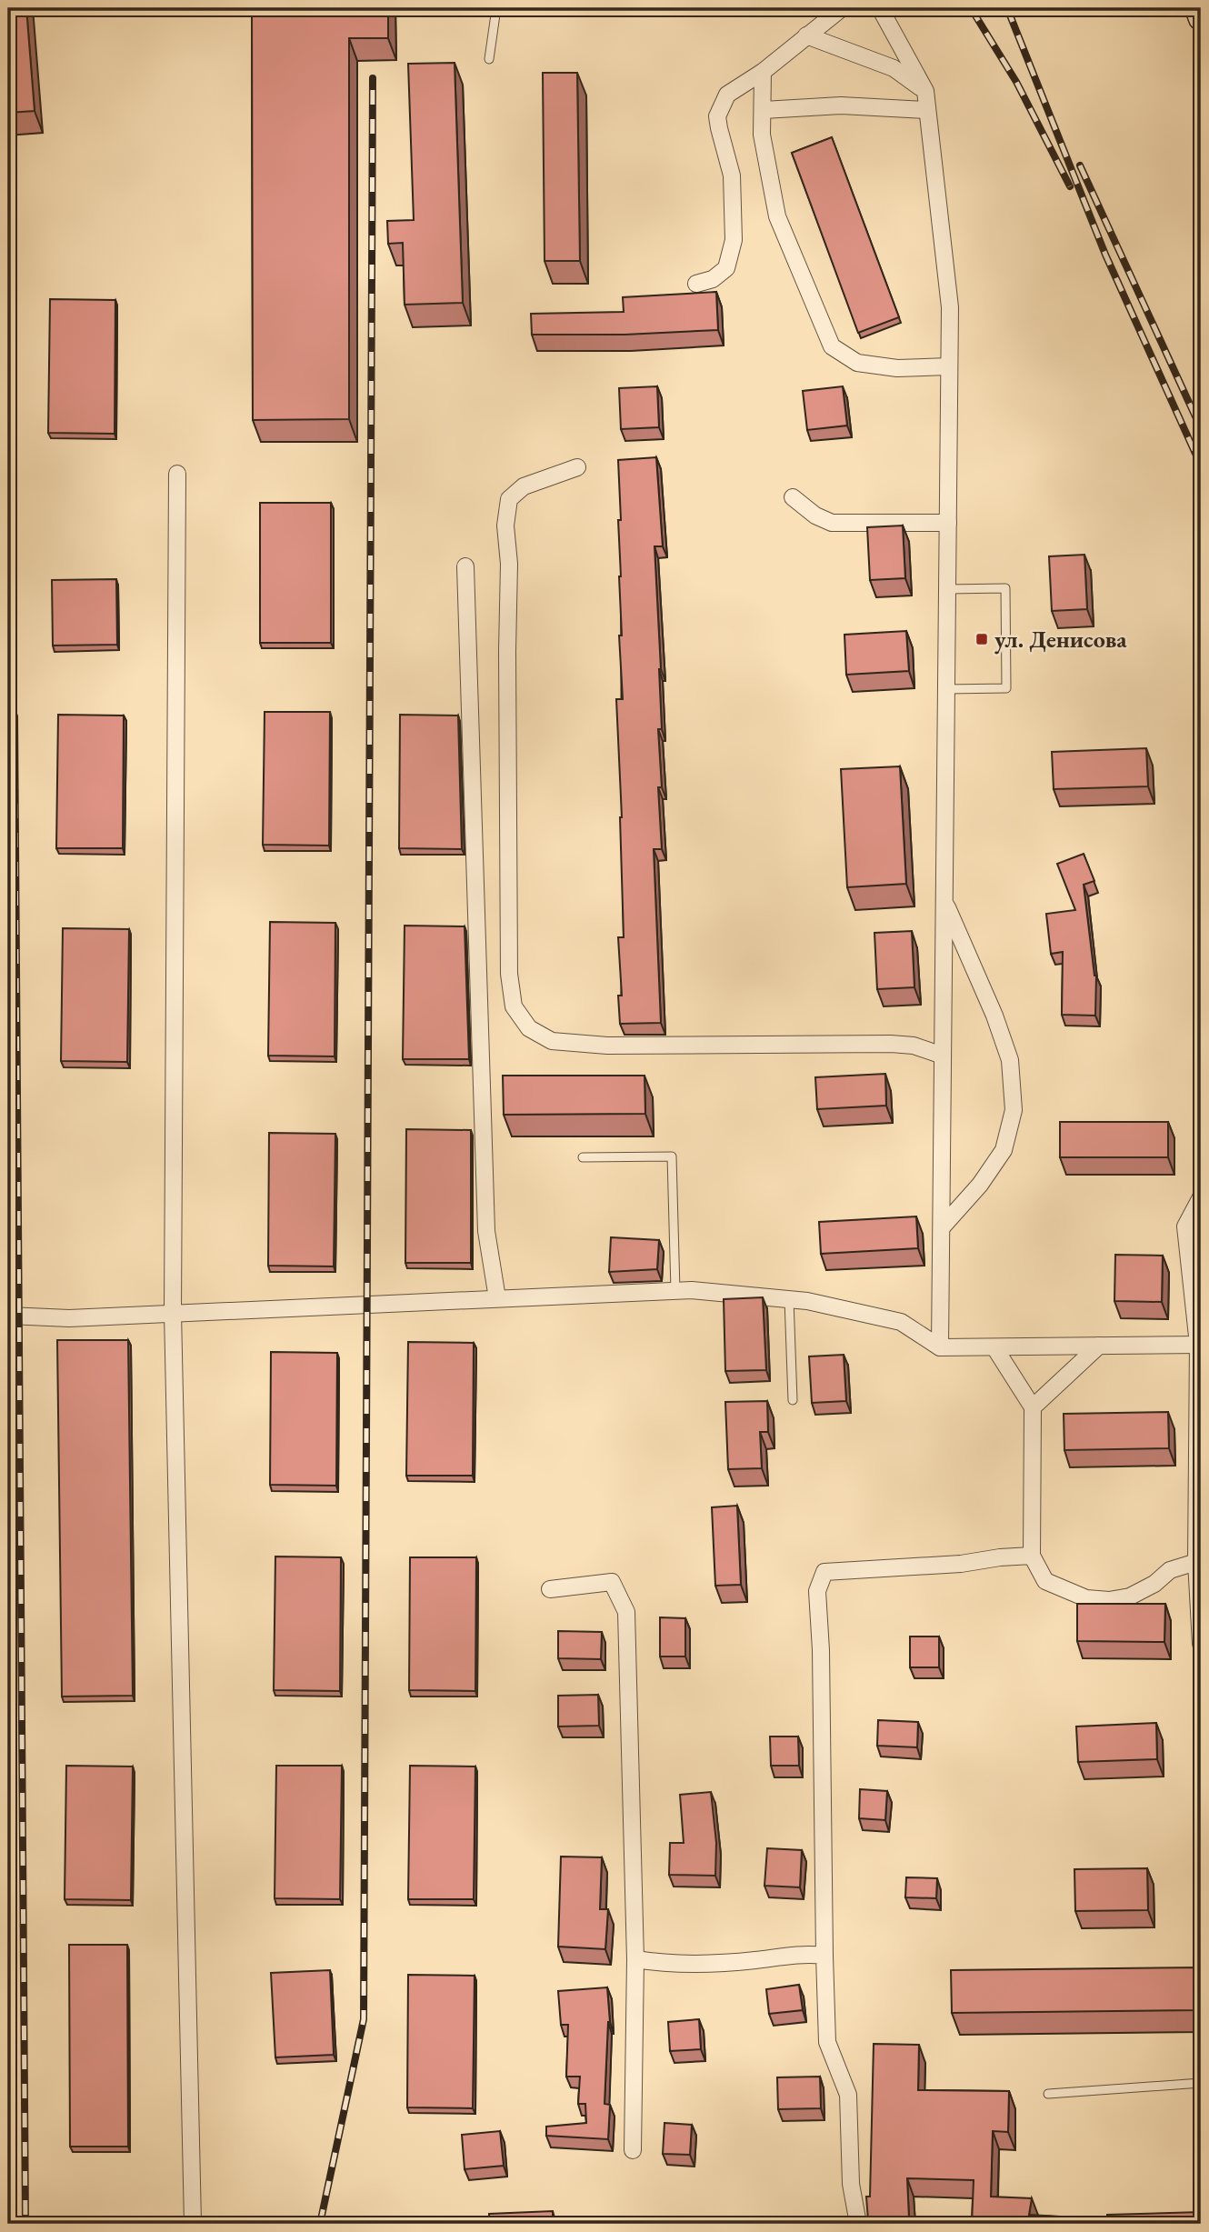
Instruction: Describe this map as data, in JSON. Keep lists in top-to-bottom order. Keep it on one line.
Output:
{"places":{"transit":["ул. Денисова"]}}
